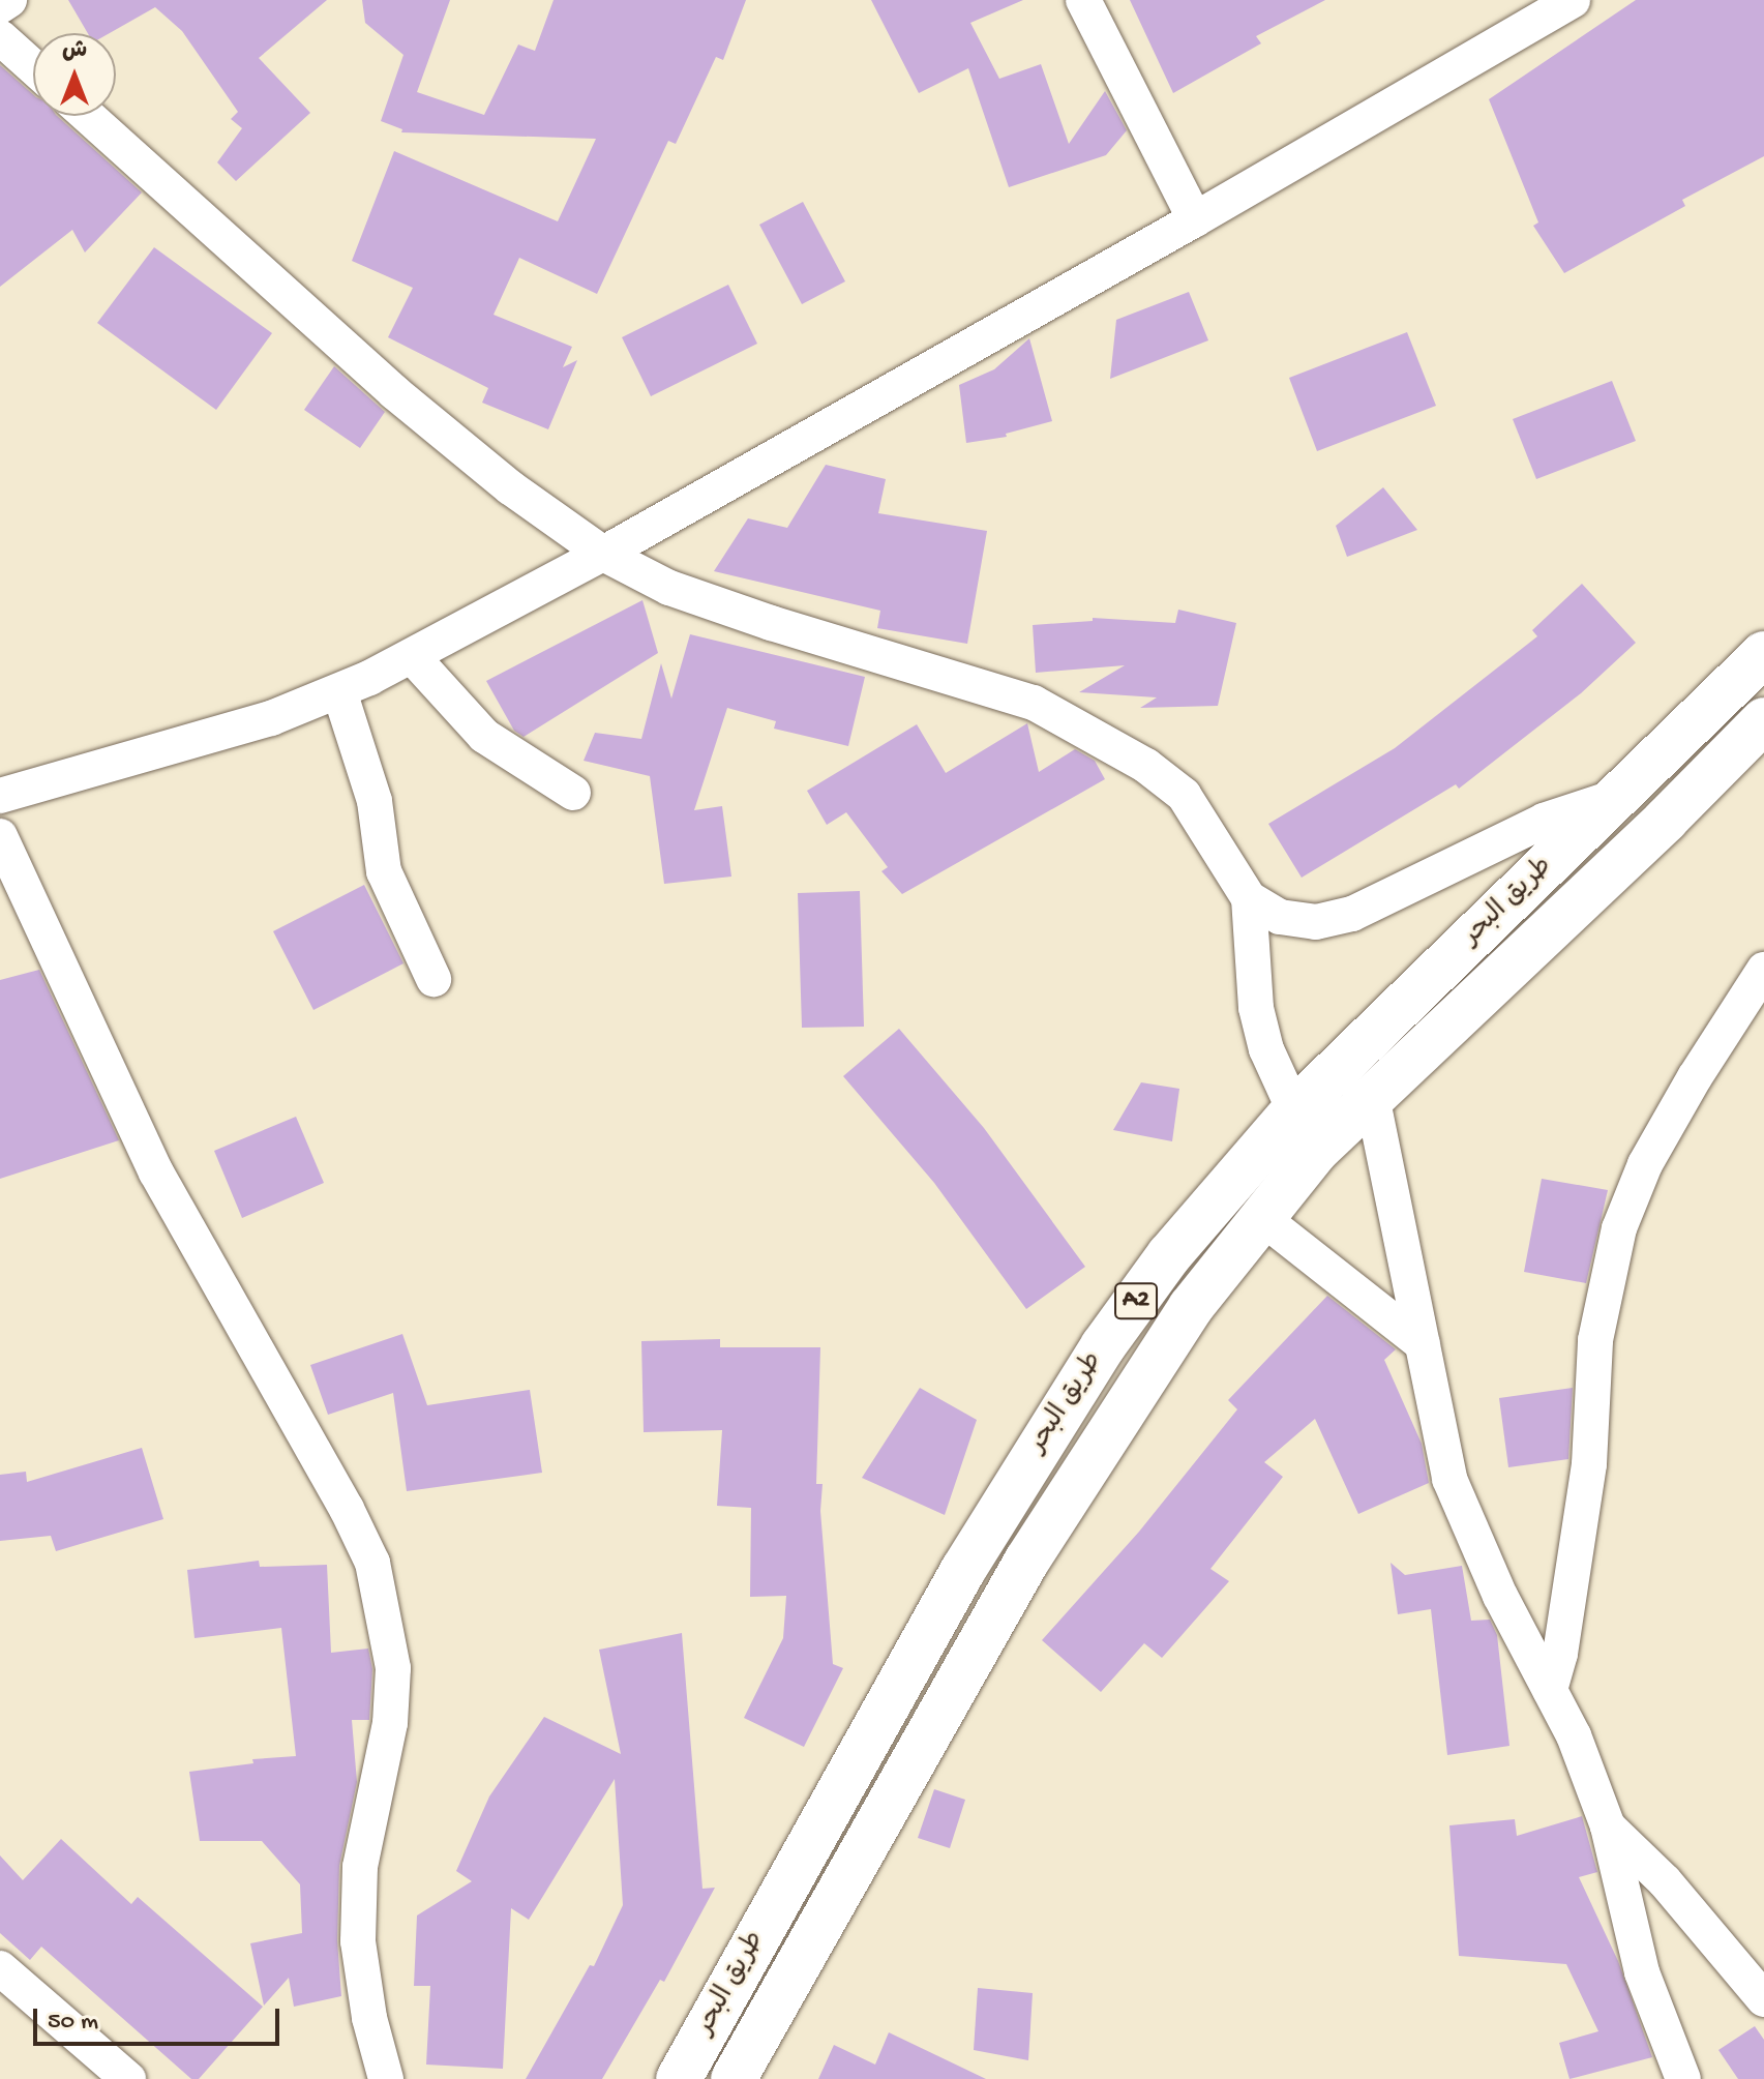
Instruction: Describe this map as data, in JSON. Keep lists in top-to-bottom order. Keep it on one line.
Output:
{"streets":{"highway":["طريق البحر","A2"]},"scale_bar":"50 m","north":"top"}
